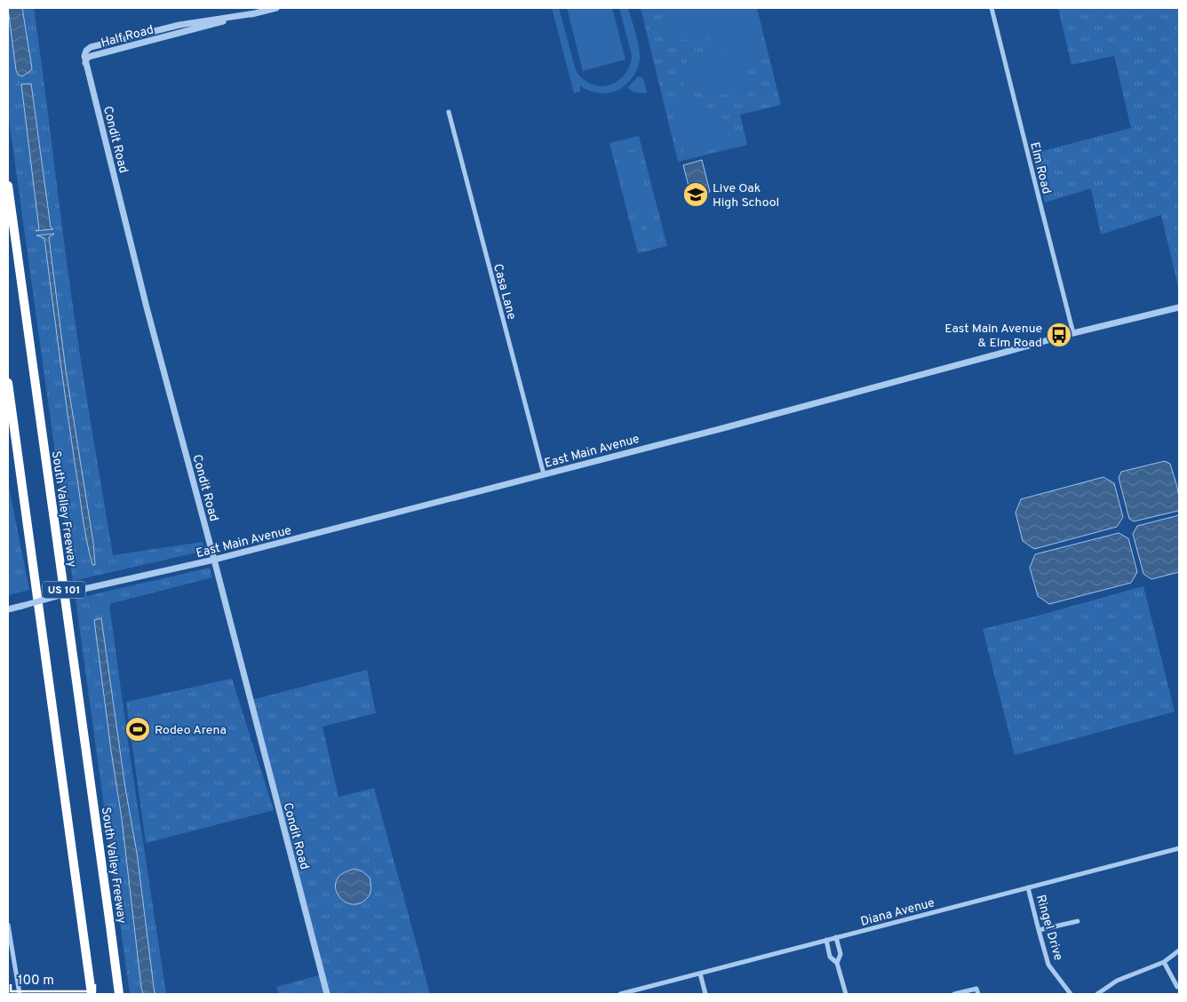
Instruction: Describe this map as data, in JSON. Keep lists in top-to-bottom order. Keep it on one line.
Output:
{"streets":{"highway":["South Valley Freeway","US 101"],"street":["Half Road","Condit Road","Elm Road","Casa Lane","East Main Avenue","Diana Avenue","Ringel Drive"]},"crossings":[["Half Road","Condit Road"],["Condit Road","East Main Avenue"],["Elm Road","East Main Avenue"],["Casa Lane","East Main Avenue"],["Diana Avenue","Ringel Drive"]],"places":{"school or university":["Live Oak High School"],"bus stop":["East Main Avenue & Elm Road"],"sports":["Rodeo Arena"]},"scale_bar":"100 m"}
